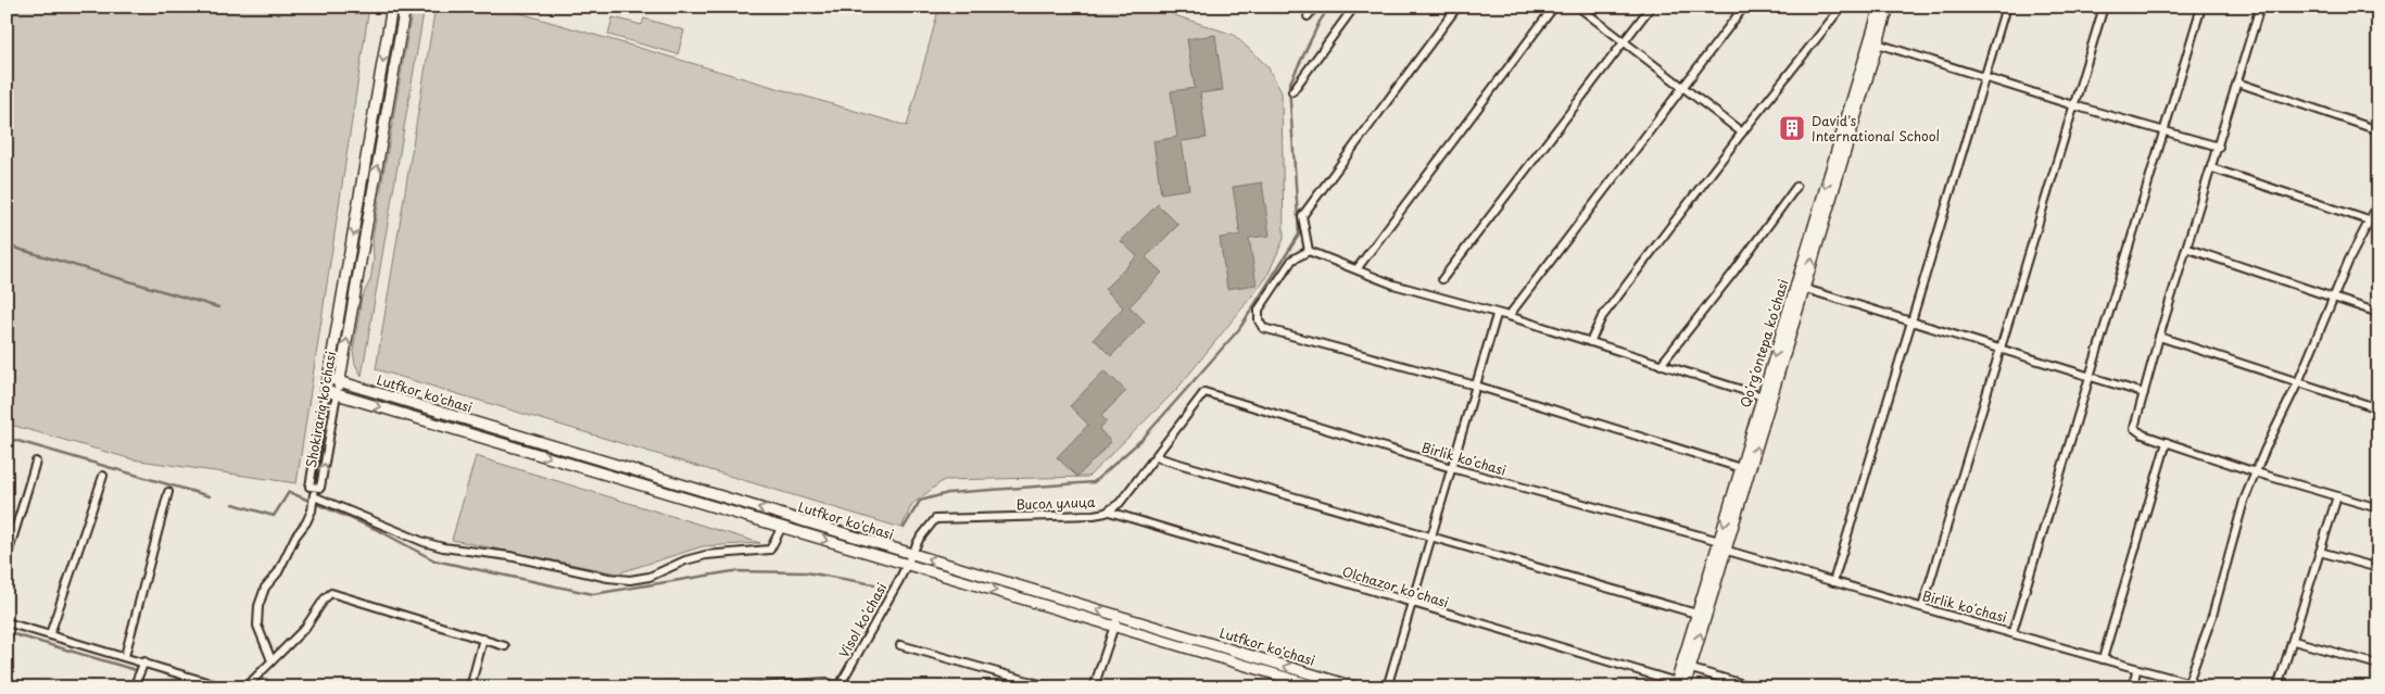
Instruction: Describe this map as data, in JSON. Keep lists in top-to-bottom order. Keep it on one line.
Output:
{"streets":{"main road":["Qoʻrgʻontepa koʻchasi","Lutfkor ko'chasi","Shokirariq ko'chasi"],"street":["Birlik koʻchasi","Висол улица","Olchazor koʻchasi","Visol koʻchasi"]},"crossings":[["Qoʻrgʻontepa koʻchasi","Birlik koʻchasi"],["Qoʻrgʻontepa koʻchasi","Olchazor koʻchasi"],["Lutfkor ko'chasi","Shokirariq ko'chasi"],["Lutfkor ko'chasi","Висол улица"],["Lutfkor ko'chasi","Visol koʻchasi"],["Birlik koʻchasi","Висол улица"],["Висол улица","Olchazor koʻchasi"],["Висол улица","Visol koʻchasi"]],"places":{"building":["David's International School"]}}
